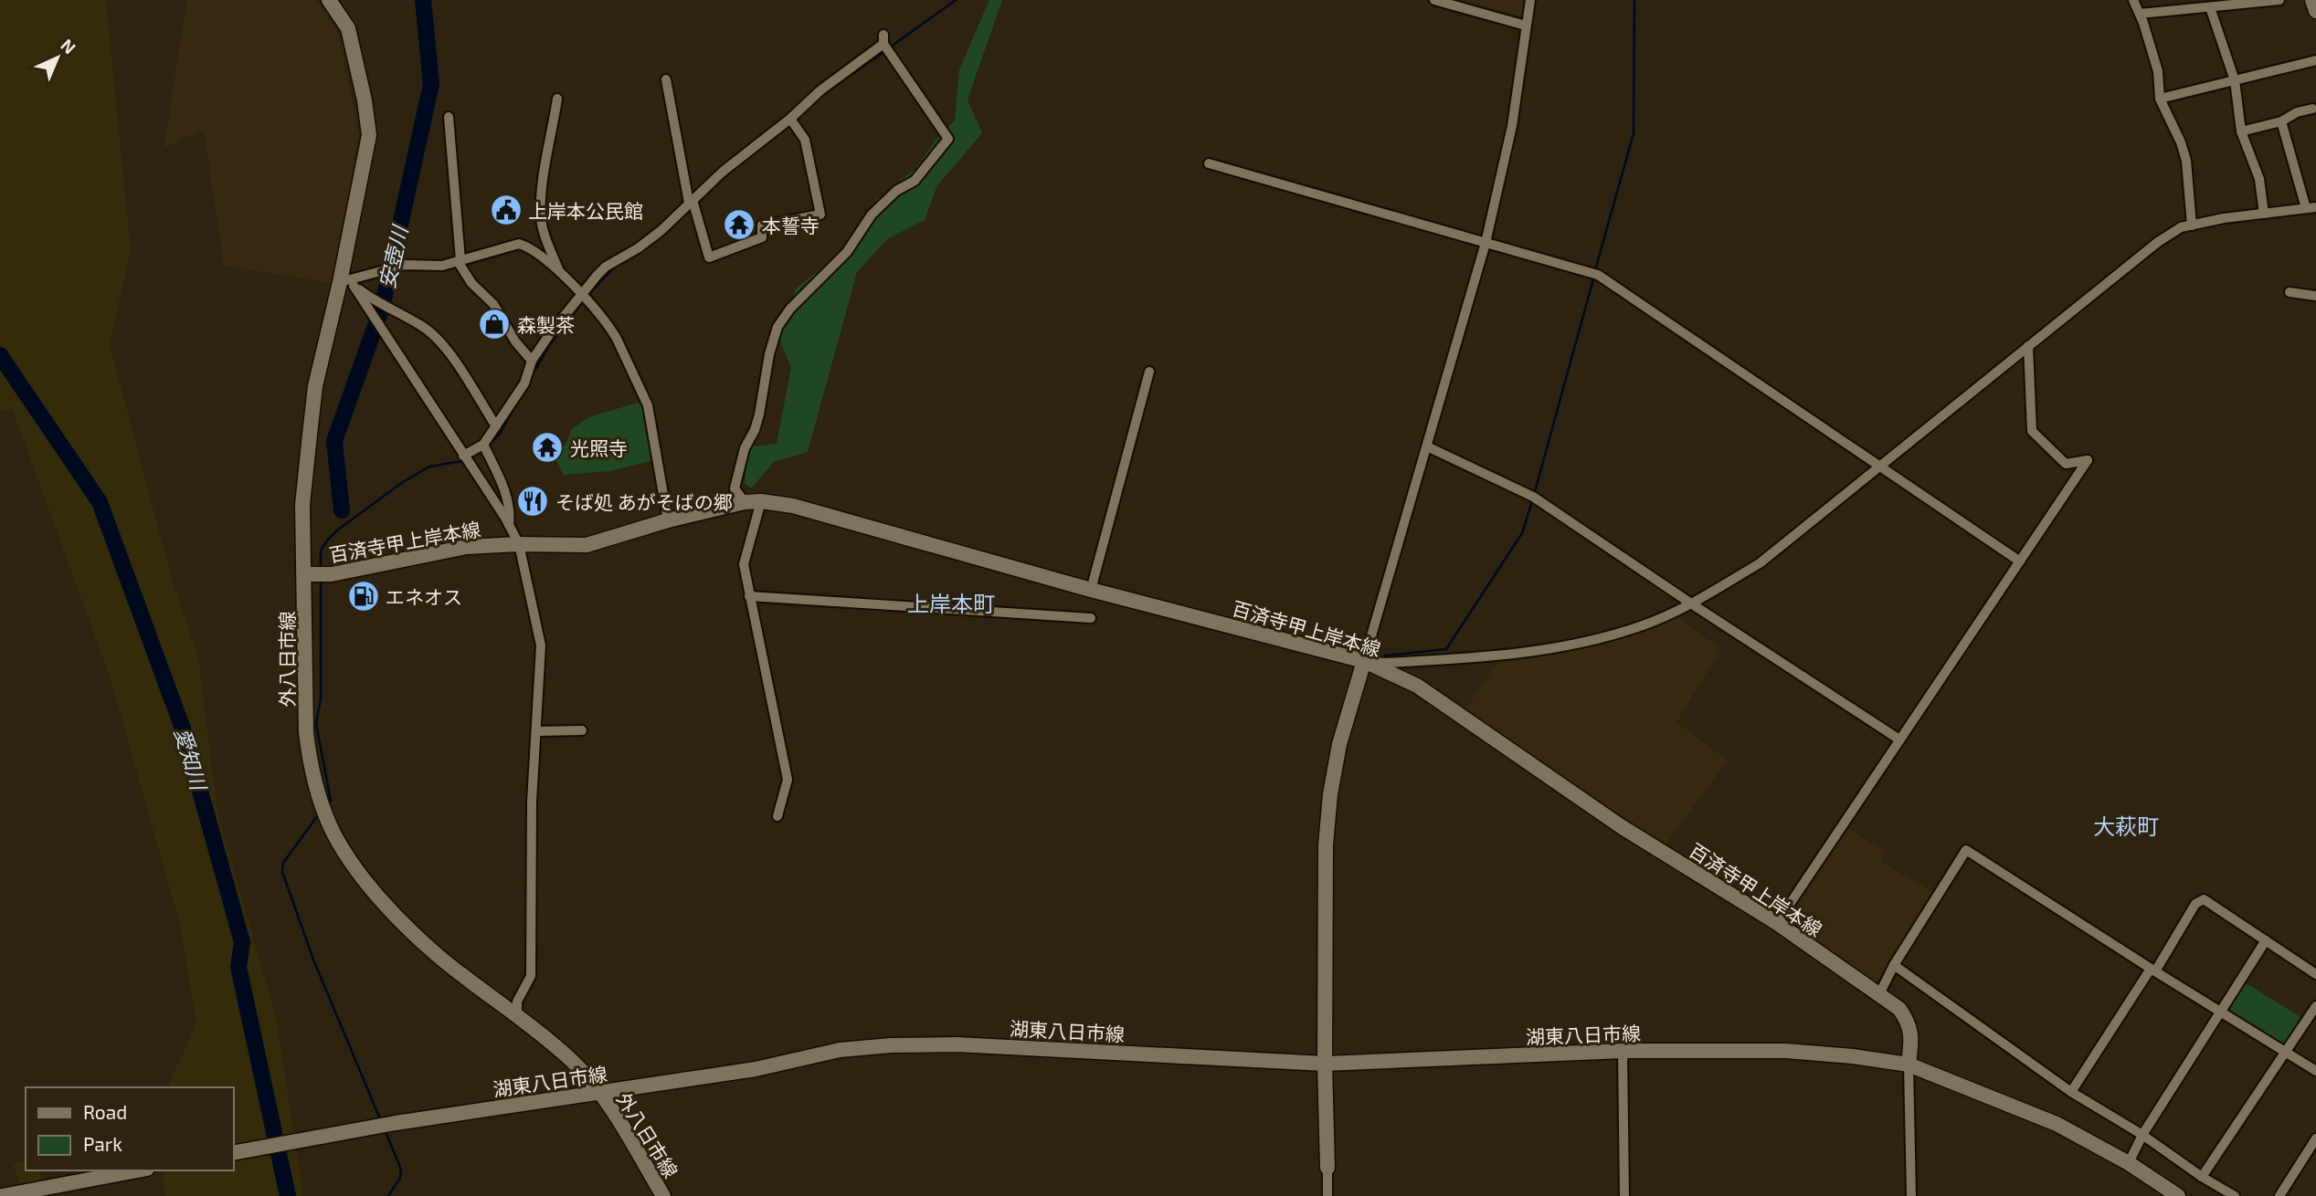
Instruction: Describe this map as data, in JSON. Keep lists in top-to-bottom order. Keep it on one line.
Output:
{"streets":{"main road":["百済寺甲上岸本線","外八日市線","湖東八日市線"]},"crossings":[["百済寺甲上岸本線","外八日市線"],["百済寺甲上岸本線","湖東八日市線"],["外八日市線","湖東八日市線"]],"districts":["上岸本町","大萩町"],"water":["安壺川","愛知川"],"places":{"public building":["上岸本公民館"],"temple":["本誓寺","光照寺"],"shop":["森製茶"],"restaurant":["そば処 あがそばの郷"],"fuel station":["エネオス"]},"legend":["Road","Park"],"north":"top right"}
